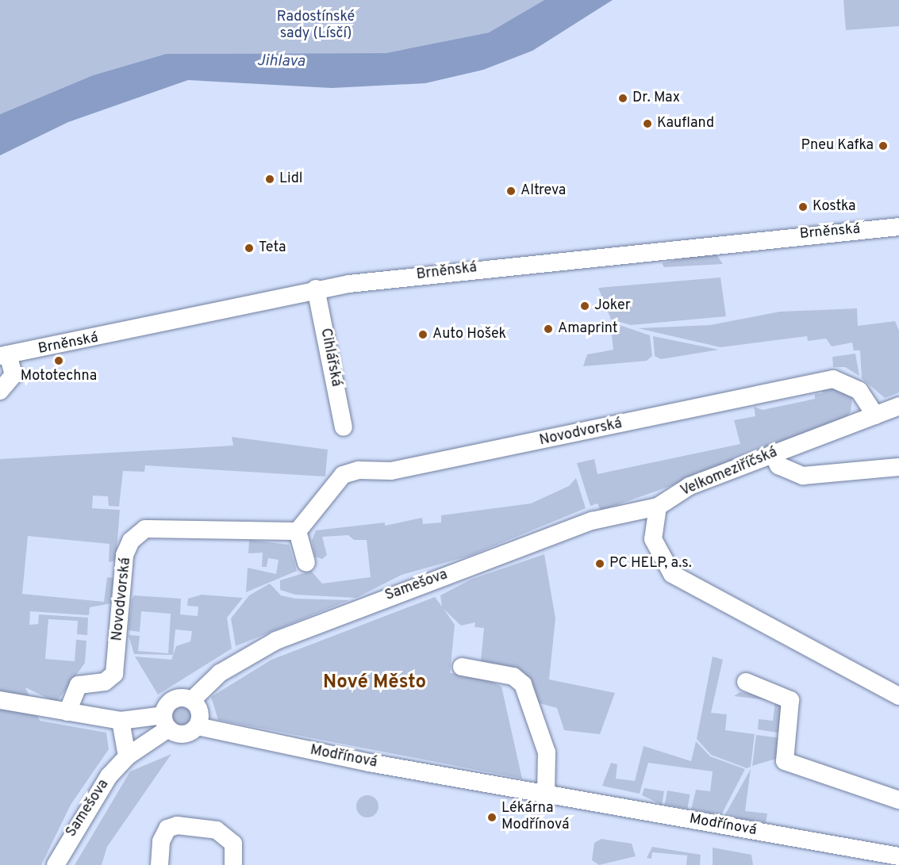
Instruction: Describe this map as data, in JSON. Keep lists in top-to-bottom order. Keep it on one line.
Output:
{"streets":{"street":["Brněnská","Cihlářská","Novodvorská","Velkomeziříčská","Samešova","Modřínová"]},"crossings":[["Brněnská","Cihlářská"],["Novodvorská","Velkomeziříčská"],["Velkomeziříčská","Samešova"],["Samešova","Modřínová"]],"districts":["Nové Město"],"water":["Jihlava"],"parks":["Radostínské sady (Lísčí)"],"places":["Dr. Max","Kaufland","Pneu Kafka","Lidl","Altreva","Kostka","Teta","Joker","Amaprint","Auto Hošek","Mototechna","PC HELP, a.s.","Lékárna Modřínová"]}
